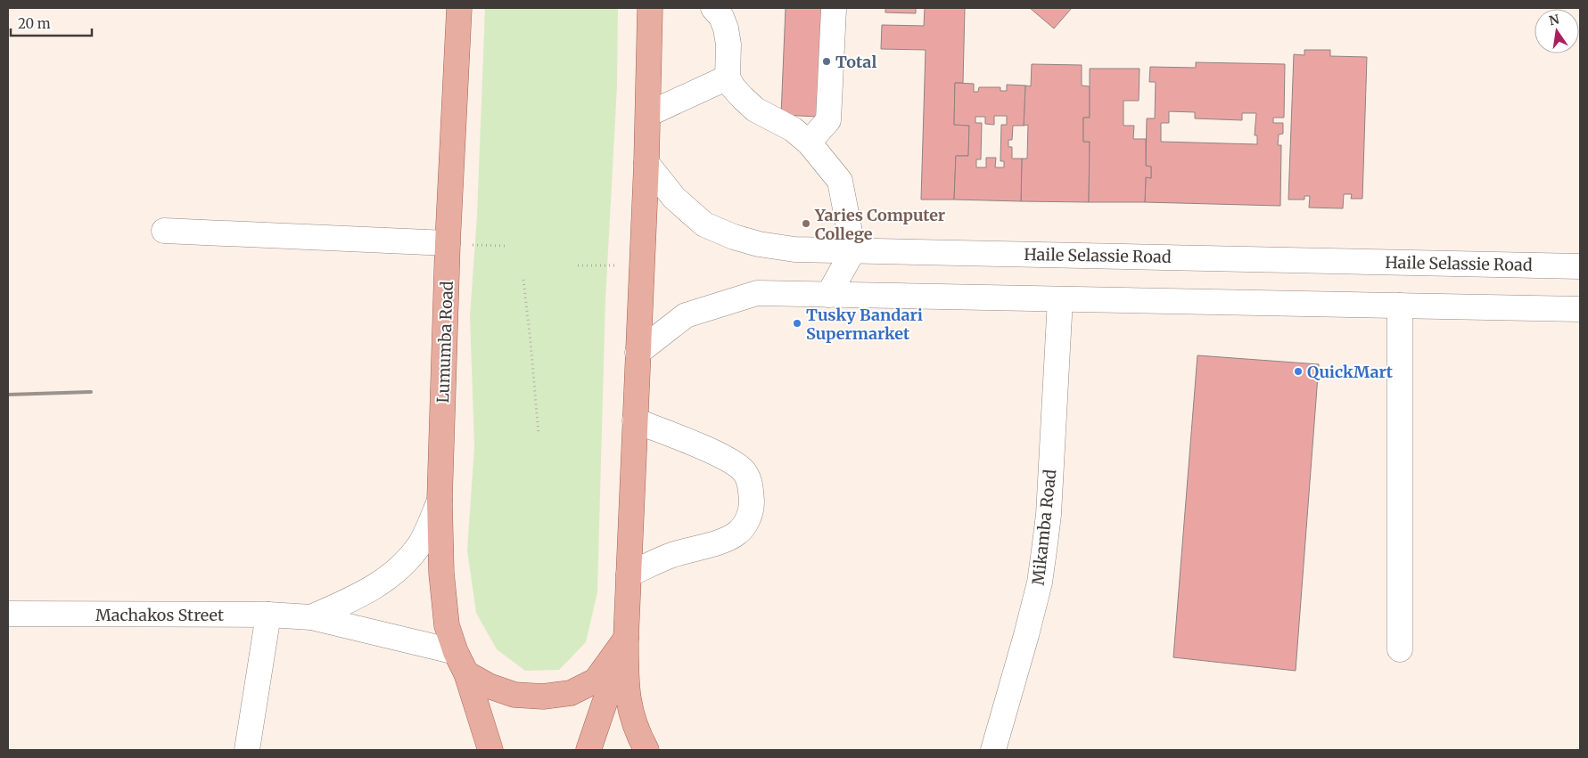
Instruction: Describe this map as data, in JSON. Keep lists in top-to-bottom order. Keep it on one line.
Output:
{"streets":{"main road":["Lumumba Road"],"street":["Haile Selassie Road","Mikamba Road","Machakos Street"]},"crossings":[["Lumumba Road","Machakos Street"]],"places":["Total","Yaries Computer College","Tusky Bandari Supermarket","QuickMart"],"scale_bar":"20 m","north":"top"}
